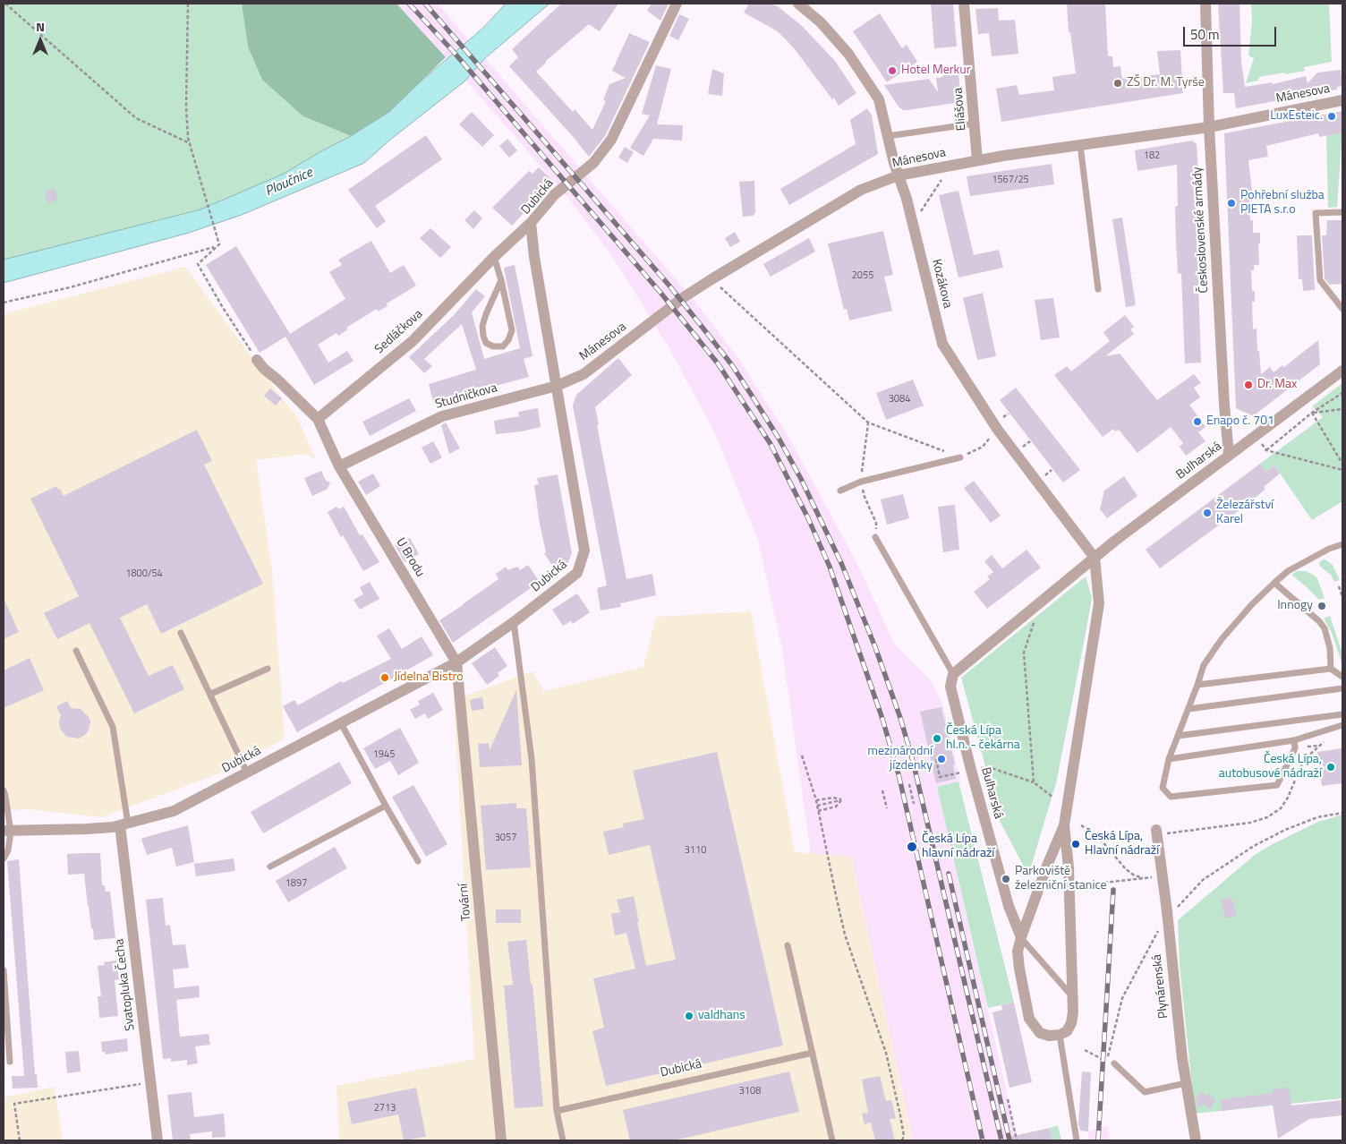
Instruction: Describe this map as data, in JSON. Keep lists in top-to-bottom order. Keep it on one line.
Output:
{"streets":{"street":["Mánesova","Eliášova","Dubická","Československé armády","Kozákova","Sedláčkova","Studničkova","Bulharská","U Brodu","Tovární","Svatopluka Čecha","Plynárenská"]},"crossings":[["Mánesova","Eliášova"],["Mánesova","Dubická"],["Mánesova","Československé armády"],["Mánesova","Kozákova"],["Mánesova","Studničkova"],["Dubická","Sedláčkova"],["Dubická","Studničkova"],["Dubická","U Brodu"],["Dubická","Tovární"],["Dubická","Svatopluka Čecha"],["Československé armády","Bulharská"],["Kozákova","Bulharská"],["Studničkova","U Brodu"],["U Brodu","Tovární"]],"water":["Ploučnice"],"places":["Hotel Merkur","ZŠ Dr. M. Tyrše","LuxEsteic.","Pohřební služba PIETA s.r.o","Dr. Max","Enapo č. 701","Železářství Karel","Innogy","Jídelna Bistro","Česká Lípa hl.n. - čekárna","mezinárodní jízdenky","Česká Lípa, autobusové nádraží","Česká Lípa, Hlavní nádraží","Česká Lípa hlavní nádraží","Parkoviště železniční stanice","valdhans"],"house_numbers":["182","1567/25","2055","3084","1800/54","1945","3057","3110","1897","3108","2713"],"scale_bar":"50 m","north":"top"}
